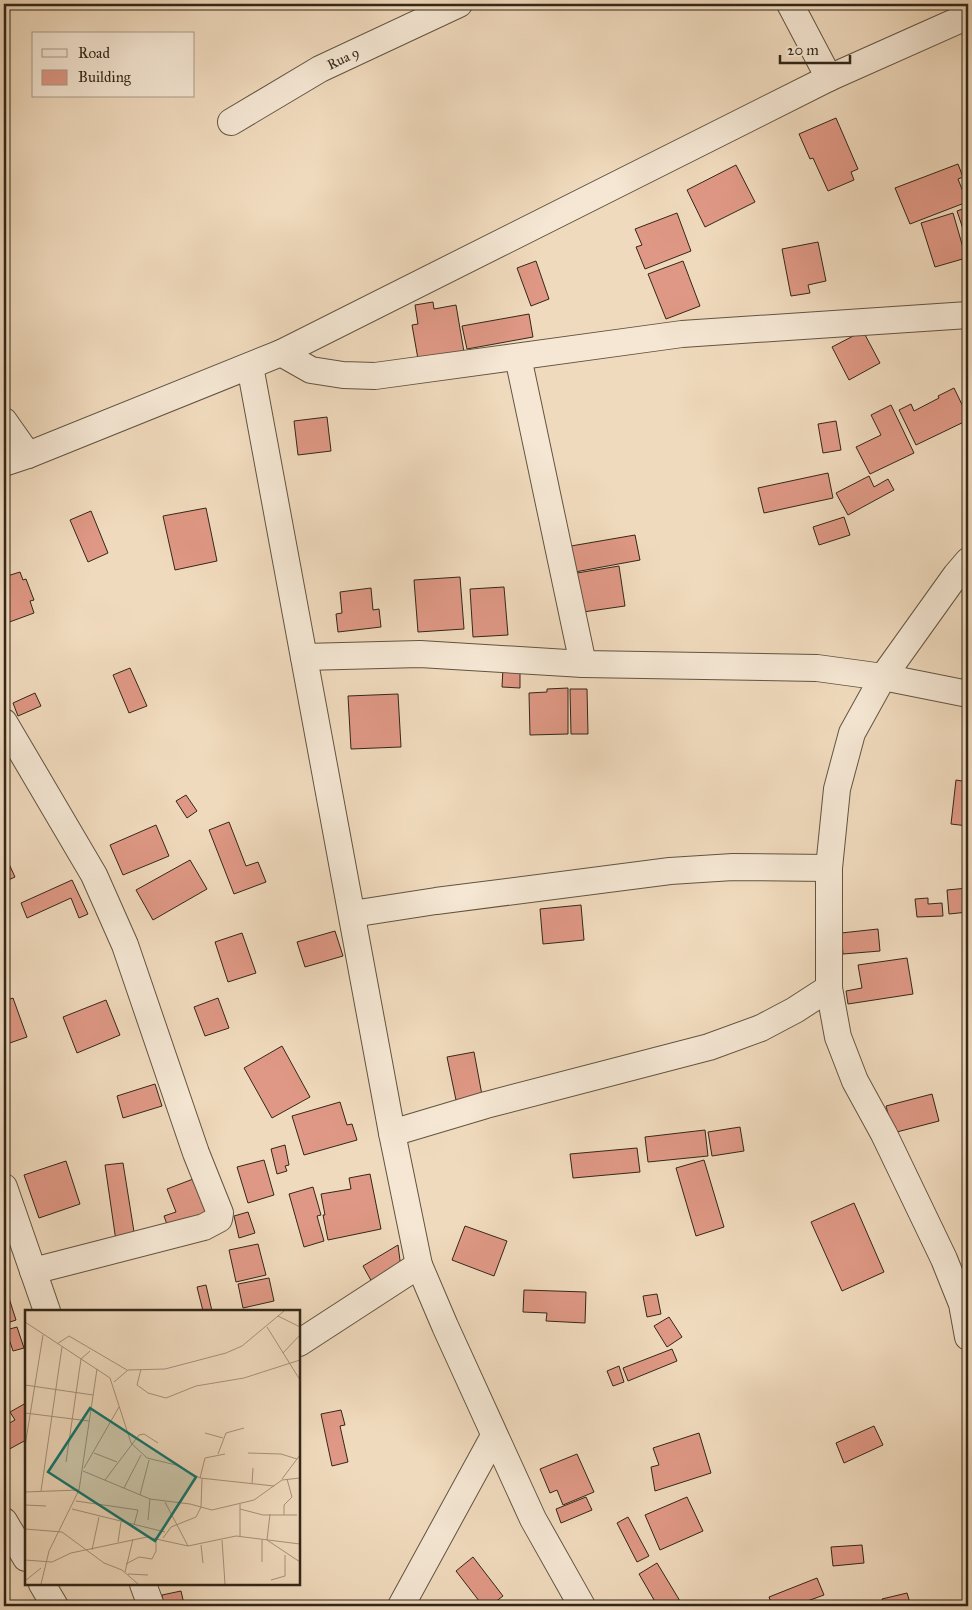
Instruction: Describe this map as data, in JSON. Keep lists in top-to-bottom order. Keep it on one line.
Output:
{"streets":{"street":["Rua 9"]},"legend":["Road","Building"],"scale_bar":"20 m"}
